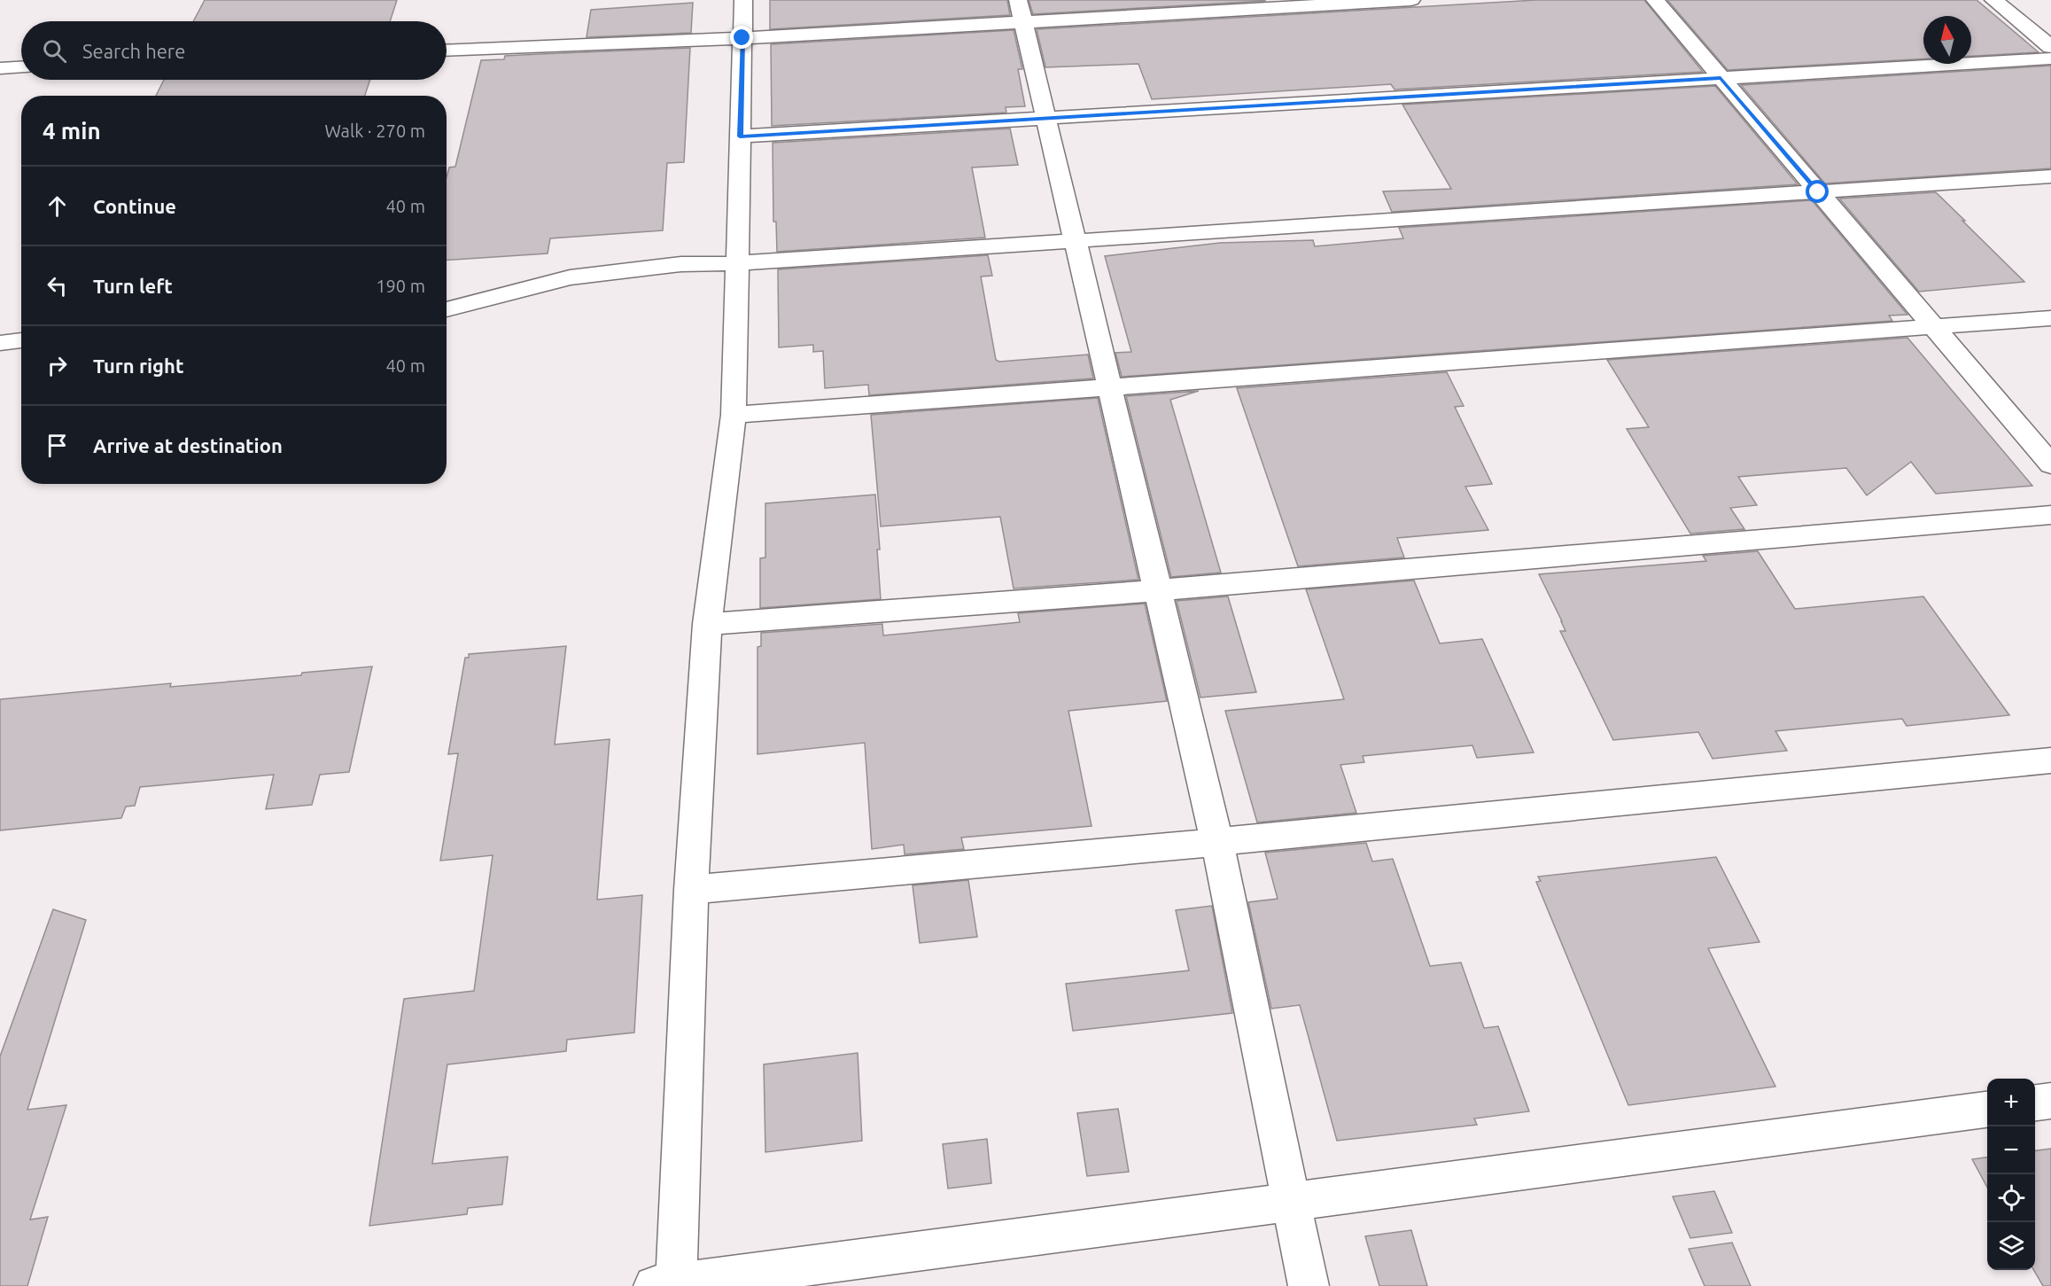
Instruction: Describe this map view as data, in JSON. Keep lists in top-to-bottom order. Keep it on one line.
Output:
{"north":"top","page":{"search":"Search here","heading":["4 min","Walk · 270 m"],"list":[["Continue","40 m"],["Turn left","190 m"],["Turn right","40 m"],"Arrive at destination"],"map_buttons":["+","−"]}}
